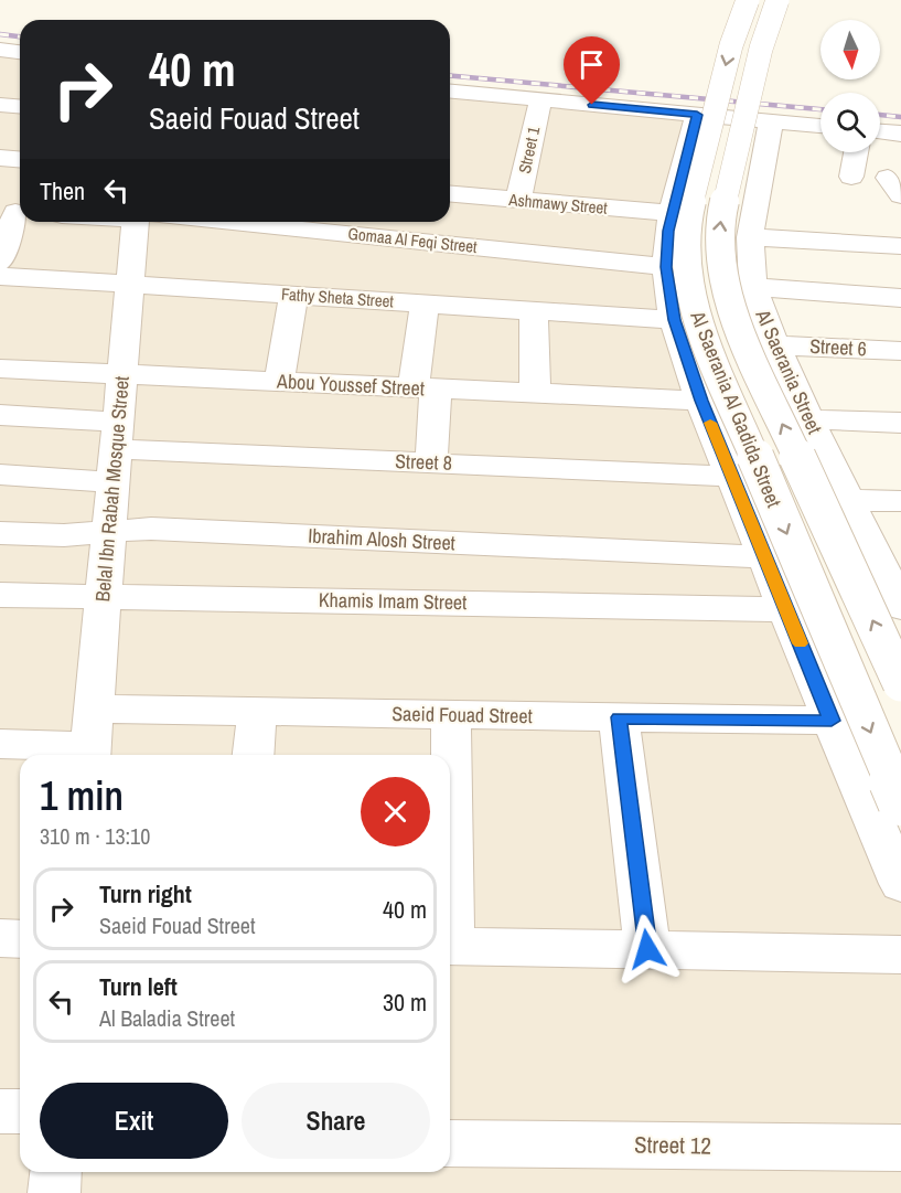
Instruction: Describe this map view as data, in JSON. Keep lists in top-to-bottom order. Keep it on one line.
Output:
{"streets":{"street":["Street 1","Ashmawy Street","Gomaa Al Feqi Street","Fathy Sheta Street","Street 6","Al Saerania Street","Abou Youssef Street","Al Saerania Al Gadida Street","Street 8","Belal Ibn Rabah Mosque Street","Ibrahim Alosh Street","Khamis Imam Street","Saeid Fouad Street","Street 12"]},"crossings":[["Street 1","Ashmawy Street"],["Street 1","Gomaa Al Feqi Street"],["Fathy Sheta Street","Belal Ibn Rabah Mosque Street"],["Street 6","Al Saerania Street"],["Abou Youssef Street","Belal Ibn Rabah Mosque Street"],["Street 8","Belal Ibn Rabah Mosque Street"],["Belal Ibn Rabah Mosque Street","Ibrahim Alosh Street"],["Belal Ibn Rabah Mosque Street","Khamis Imam Street"],["Belal Ibn Rabah Mosque Street","Saeid Fouad Street"]],"north":"bottom","page":{"turn":["40 m","Saeid Fouad Street"],"then":"Then","heading":["1 min","310 m · 13:10"],"list":[{"name":"Turn right","note":"Saeid Fouad Street","value":"40 m"},{"name":"Turn left","note":"Al Baladia Street","value":"30 m"}],"buttons":["Exit","Share"]}}
